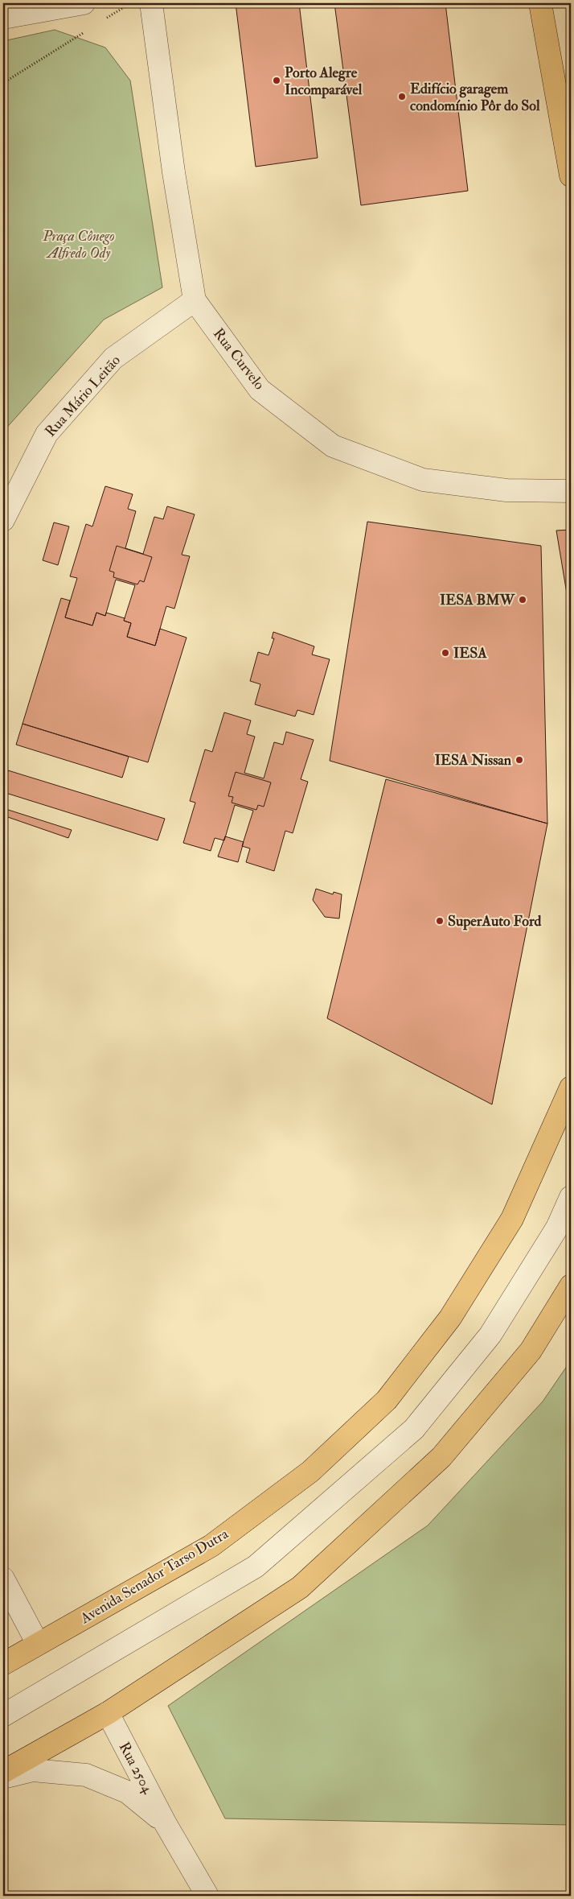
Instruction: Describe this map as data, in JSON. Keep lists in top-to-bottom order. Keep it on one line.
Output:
{"streets":{"main road":["Avenida Senador Tarso Dutra"],"street":["Rua Curvelo","Rua Mário Leitão","Rua 2504"]},"crossings":[["Rua Curvelo","Rua Mário Leitão"]],"parks":["Praça Cônego Alfredo Ody"],"places":["Porto Alegre Incomparável","Edifício garagem condomínio Pôr do Sol","IESA BMW","IESA","IESA Nissan","SuperAuto Ford"]}
